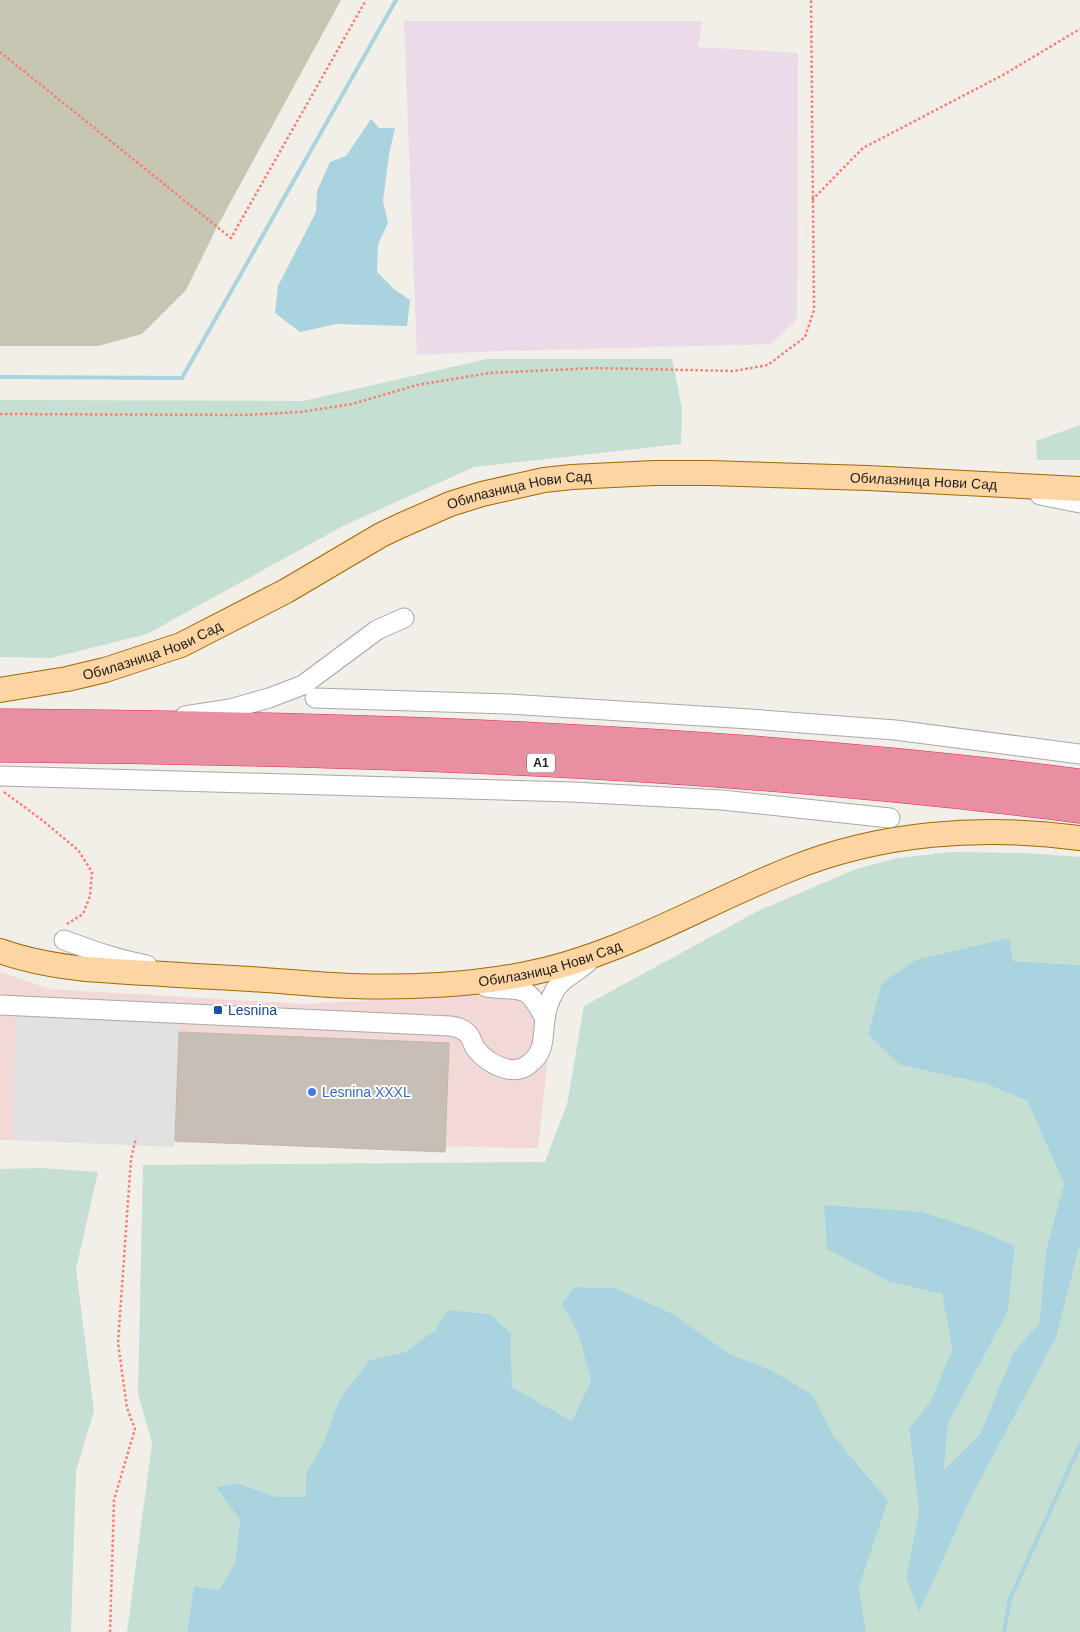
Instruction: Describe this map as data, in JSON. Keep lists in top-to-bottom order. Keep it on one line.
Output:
{"streets":{"highway":["A1"],"main road":["Обилазница Нови Сад"]},"places":{"transit":["Lesnina"],"other":["Lesnina XXXL"]}}
